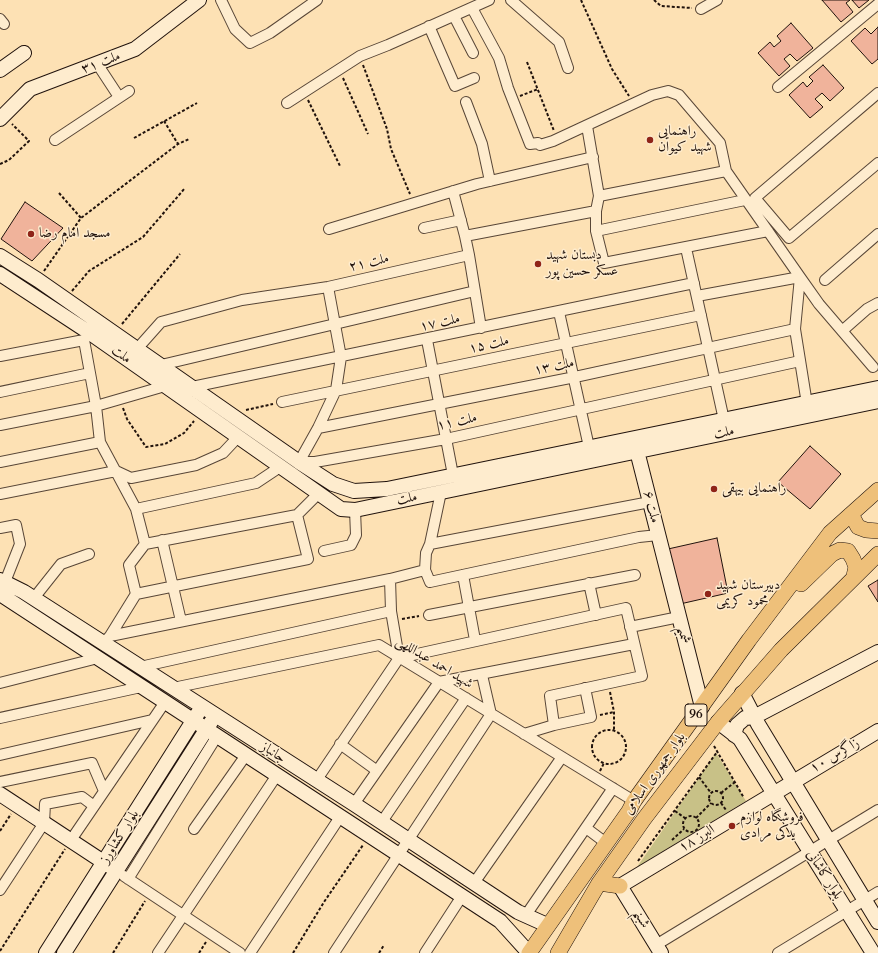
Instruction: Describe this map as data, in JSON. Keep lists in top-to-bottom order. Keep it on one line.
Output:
{"streets":{"main road":["ملت ۳۱","ملت","ملت ۶","شمیم","96","جانباز","زاگرس ۱۰","بلوار جمهوری اسلامی","بلوار کشاورز","البرز ۱۸","بلوار کاشانی","شبنم"],"street":["ملت ۲۱","ملت ۱۷","ملت ۱۵","ملت ۱۳","ملت ۱۱","شهید احمد عبداللهی"]},"crossings":[["ملت ۲۱","ملت"],["ملت ۱۷","ملت"],["ملت","ملت ۱۱"],["ملت","ملت ۶"],["ملت ۶","شمیم"],["شمیم","بلوار جمهوری اسلامی"],["شهید احمد عبداللهی","جانباز"],["شهید احمد عبداللهی","بلوار جمهوری اسلامی"],["جانباز","بلوار جمهوری اسلامی"],["جانباز","بلوار کشاورز"],["زاگرس ۱۰","البرز ۱۸"],["زاگرس ۱۰","بلوار کاشانی"],["بلوار جمهوری اسلامی","بلوار کاشانی"],["البرز ۱۸","بلوار کاشانی"],["البرز ۱۸","شبنم"]],"places":["راهنمایی شهید کیوان","مسجد امام رضا","دبستان شهید عسکر حسین پور","راهنمایی بیهقی","دبیرستان شهید محمود کریمی","فروشگاه لوازم یدکی مرادی"]}
